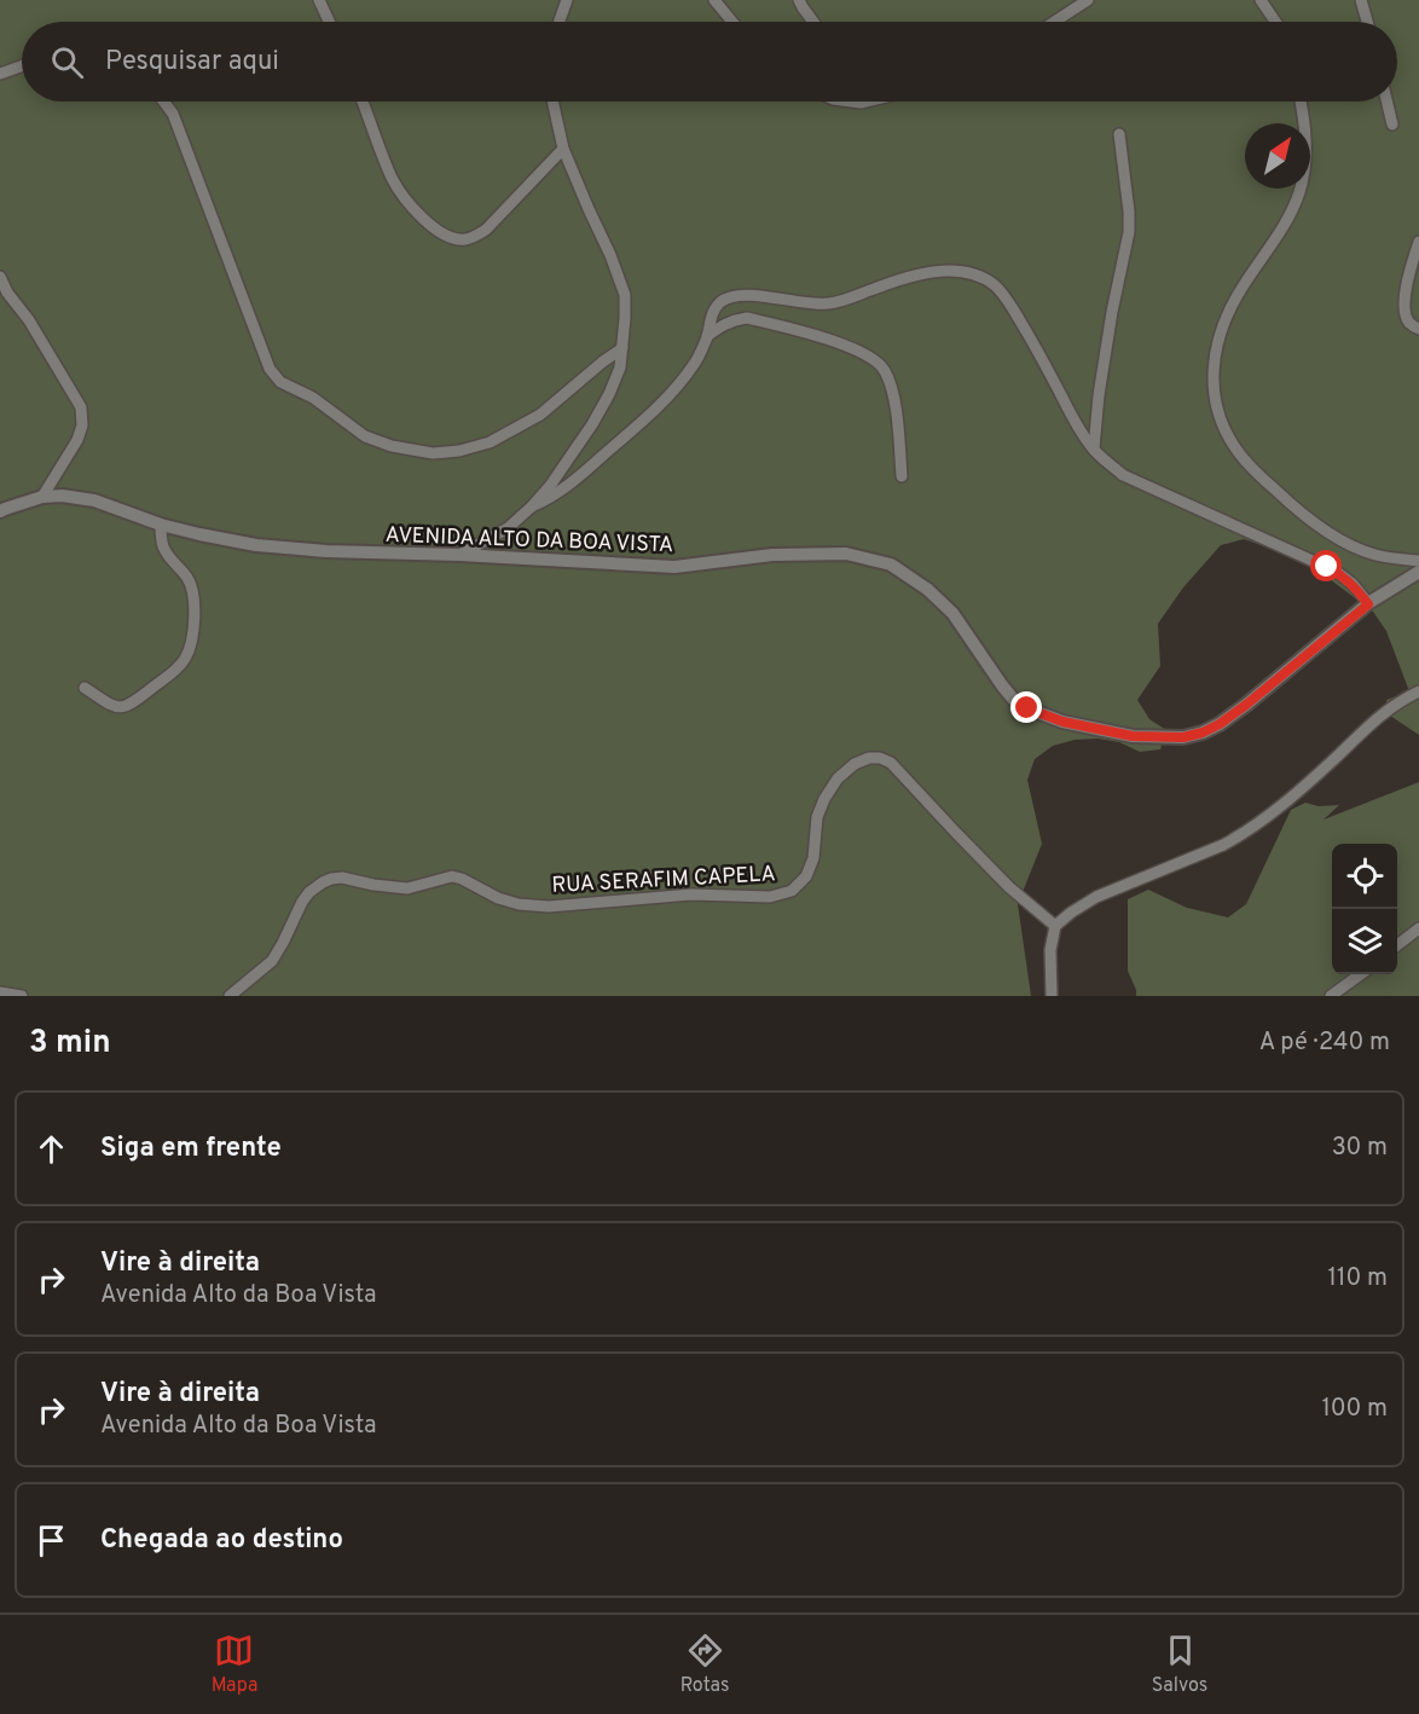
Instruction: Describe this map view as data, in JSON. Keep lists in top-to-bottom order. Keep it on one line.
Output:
{"streets":{"street":["AVENIDA ALTO DA BOA VISTA","RUA SERAFIM CAPELA"]},"north":"top right","page":{"search":"Pesquisar aqui","heading":["3 min","A pé · 240 m"],"list":[["Siga em frente","30 m"],["Vire à direita","Avenida Alto da Boa Vista","110 m"],["Vire à direita","Avenida Alto da Boa Vista","100 m"],"Chegada ao destino"],"nav":["Mapa","Rotas","Salvos"]}}
